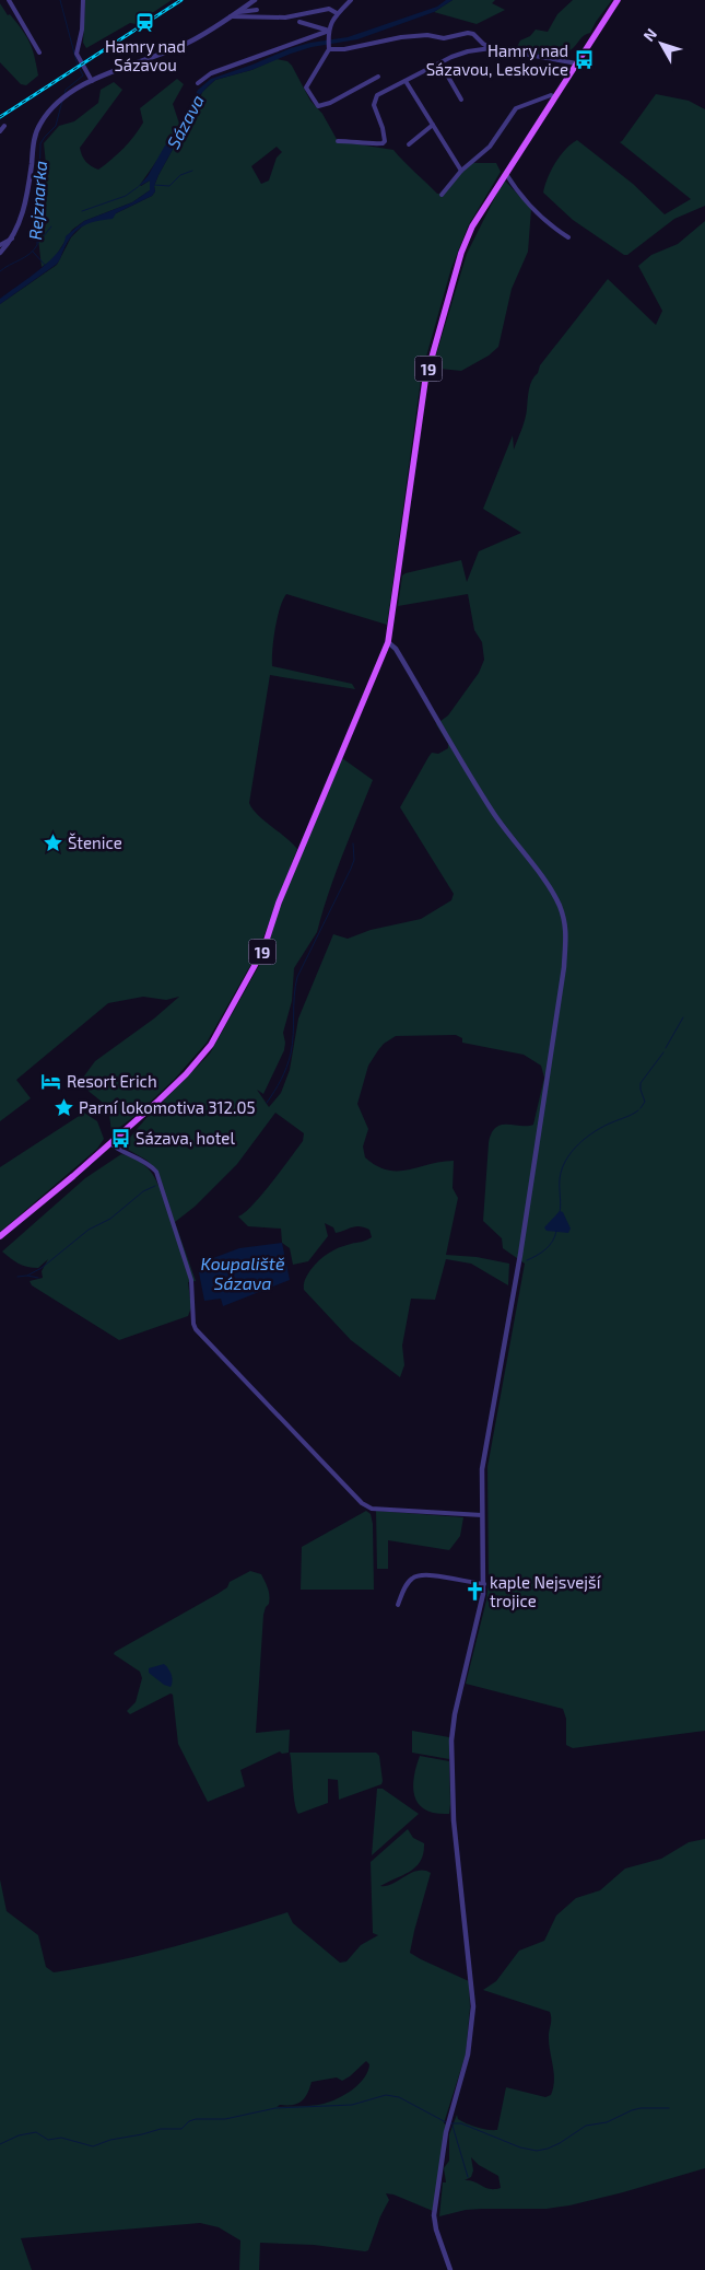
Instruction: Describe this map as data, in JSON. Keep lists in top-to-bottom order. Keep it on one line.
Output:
{"streets":{"main road":["19"]},"water":["Sázava","Rejznarka","Koupaliště Sázava"],"places":{"station":["Hamry nad Sázavou"],"bus stop":["Hamry nad Sázavou, Leskovice","Sázava, hotel"],"place":["Štenice","Parní lokomotiva 312.05"],"hotel":["Resort Erich"],"church":["kaple Nejsvejší trojice"]},"north":"top left"}
